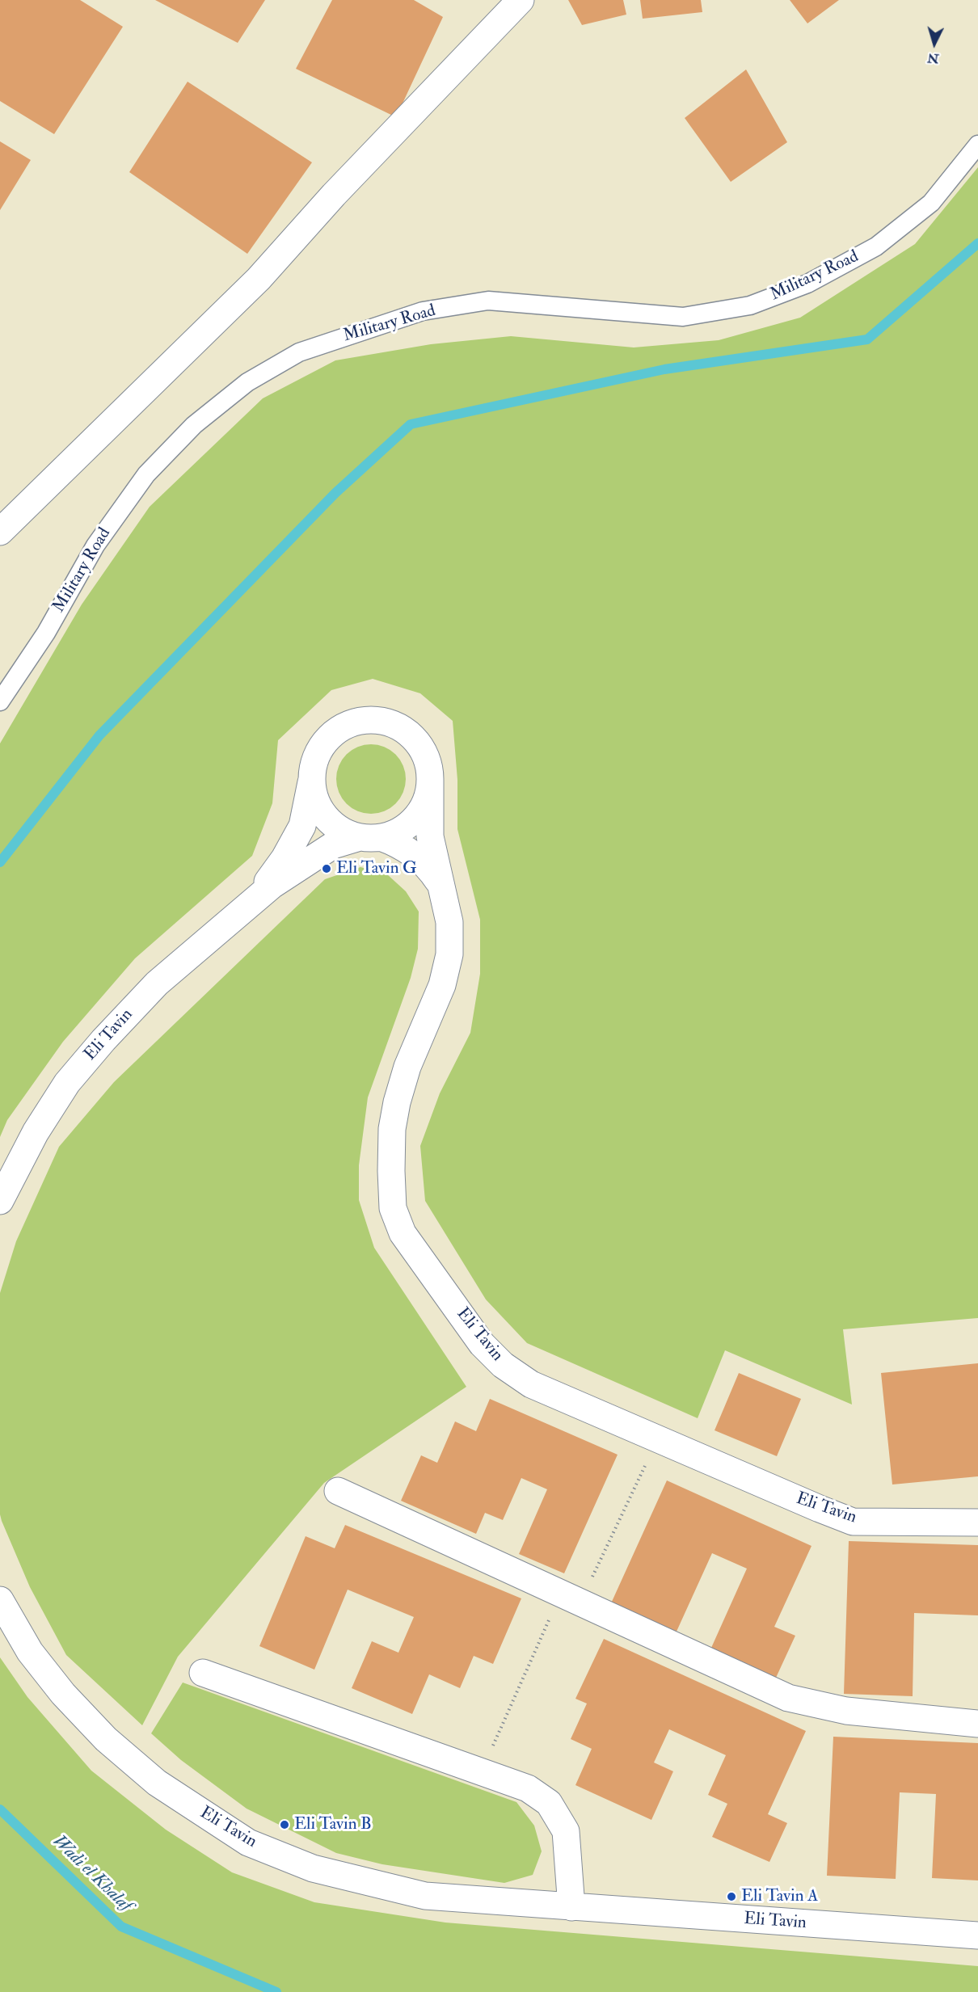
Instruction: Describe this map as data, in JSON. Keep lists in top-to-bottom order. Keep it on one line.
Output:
{"streets":{"street":["Eli Tavin"],"lane":["Military Road"]},"water":["Wadi el Khalaf"],"places":["Eli Tavin G","Eli Tavin B","Eli Tavin A"],"north":"bottom"}
